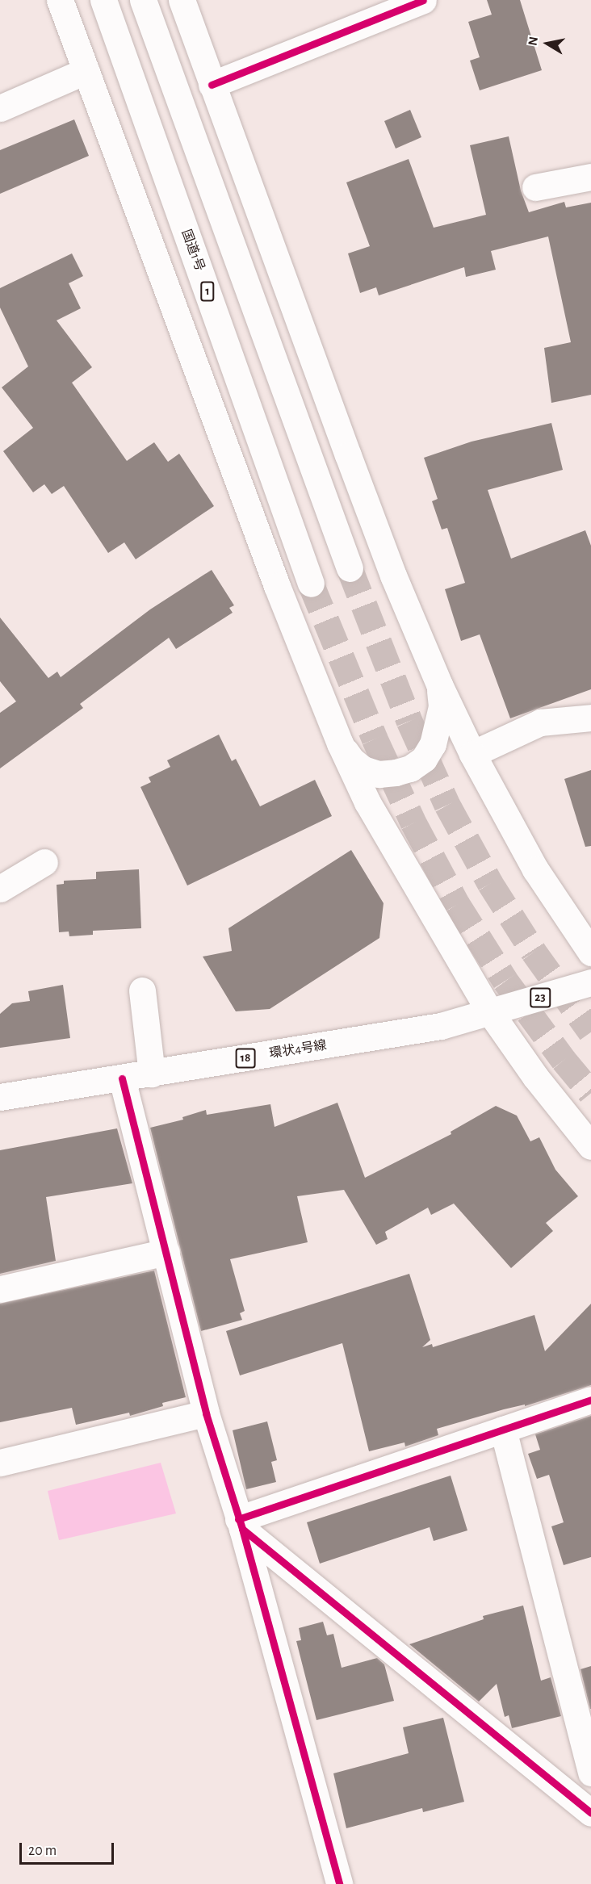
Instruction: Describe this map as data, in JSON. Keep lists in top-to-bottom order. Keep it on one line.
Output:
{"streets":{"main road":["国道1号","1","23","環状4号線","18"]},"scale_bar":"20 m","north":"left"}
